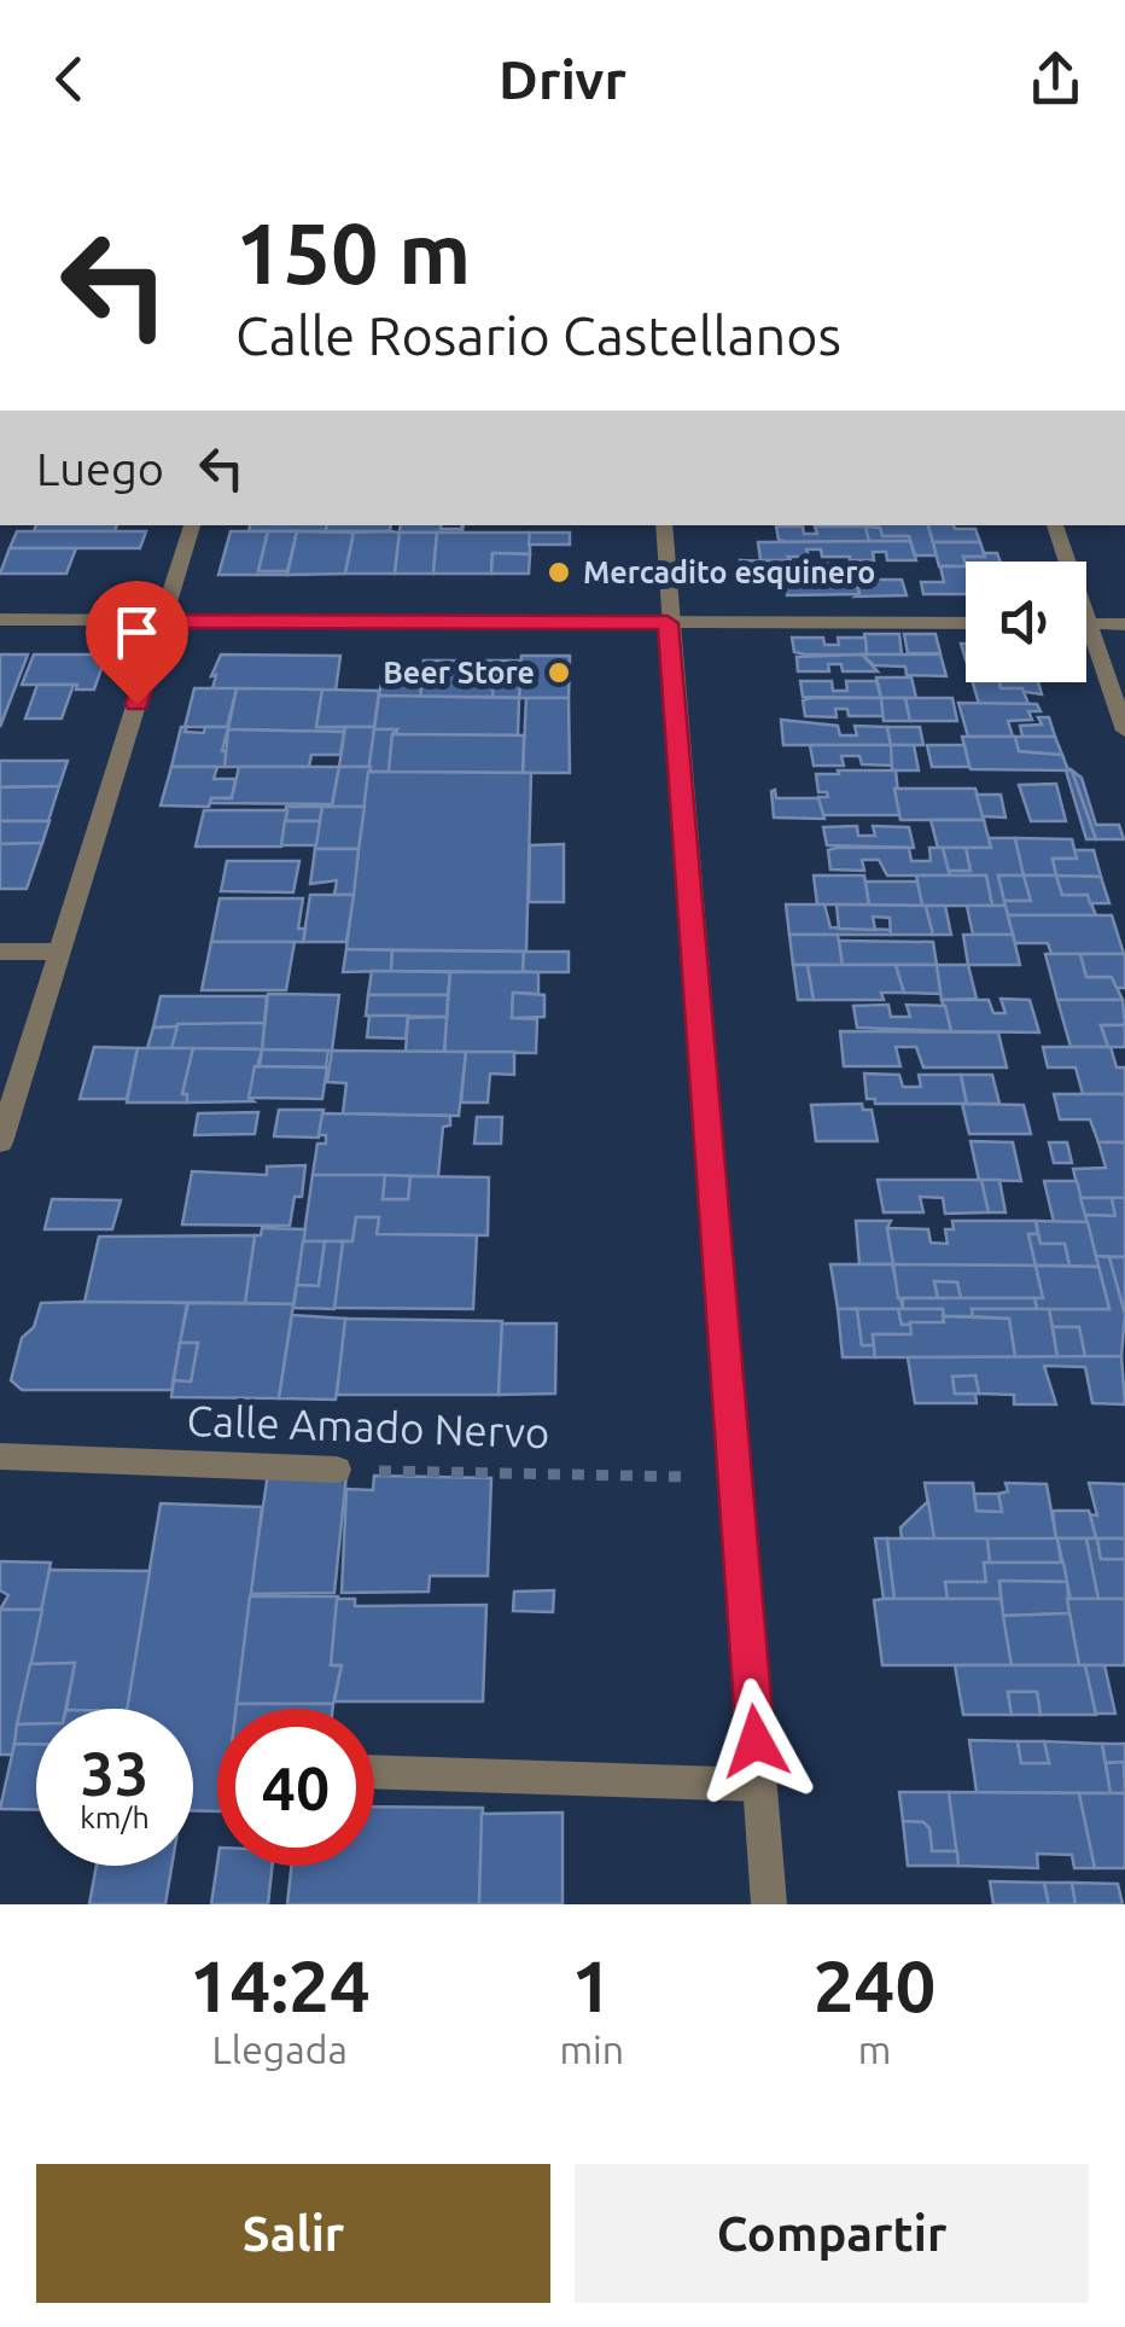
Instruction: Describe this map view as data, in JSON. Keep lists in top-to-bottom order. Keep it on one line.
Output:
{"streets":{"street":["Calle Amado Nervo"]},"places":["Mercadito esquinero","Beer Store"],"page":{"header":"Drivr","turn":["150 m","Calle Rosario Castellanos"],"then":"Luego","speed":"33 km/h","limit":"40","eta":["14:24","Llegada","1","min","240","m"],"buttons":["Salir","Compartir"]}}
